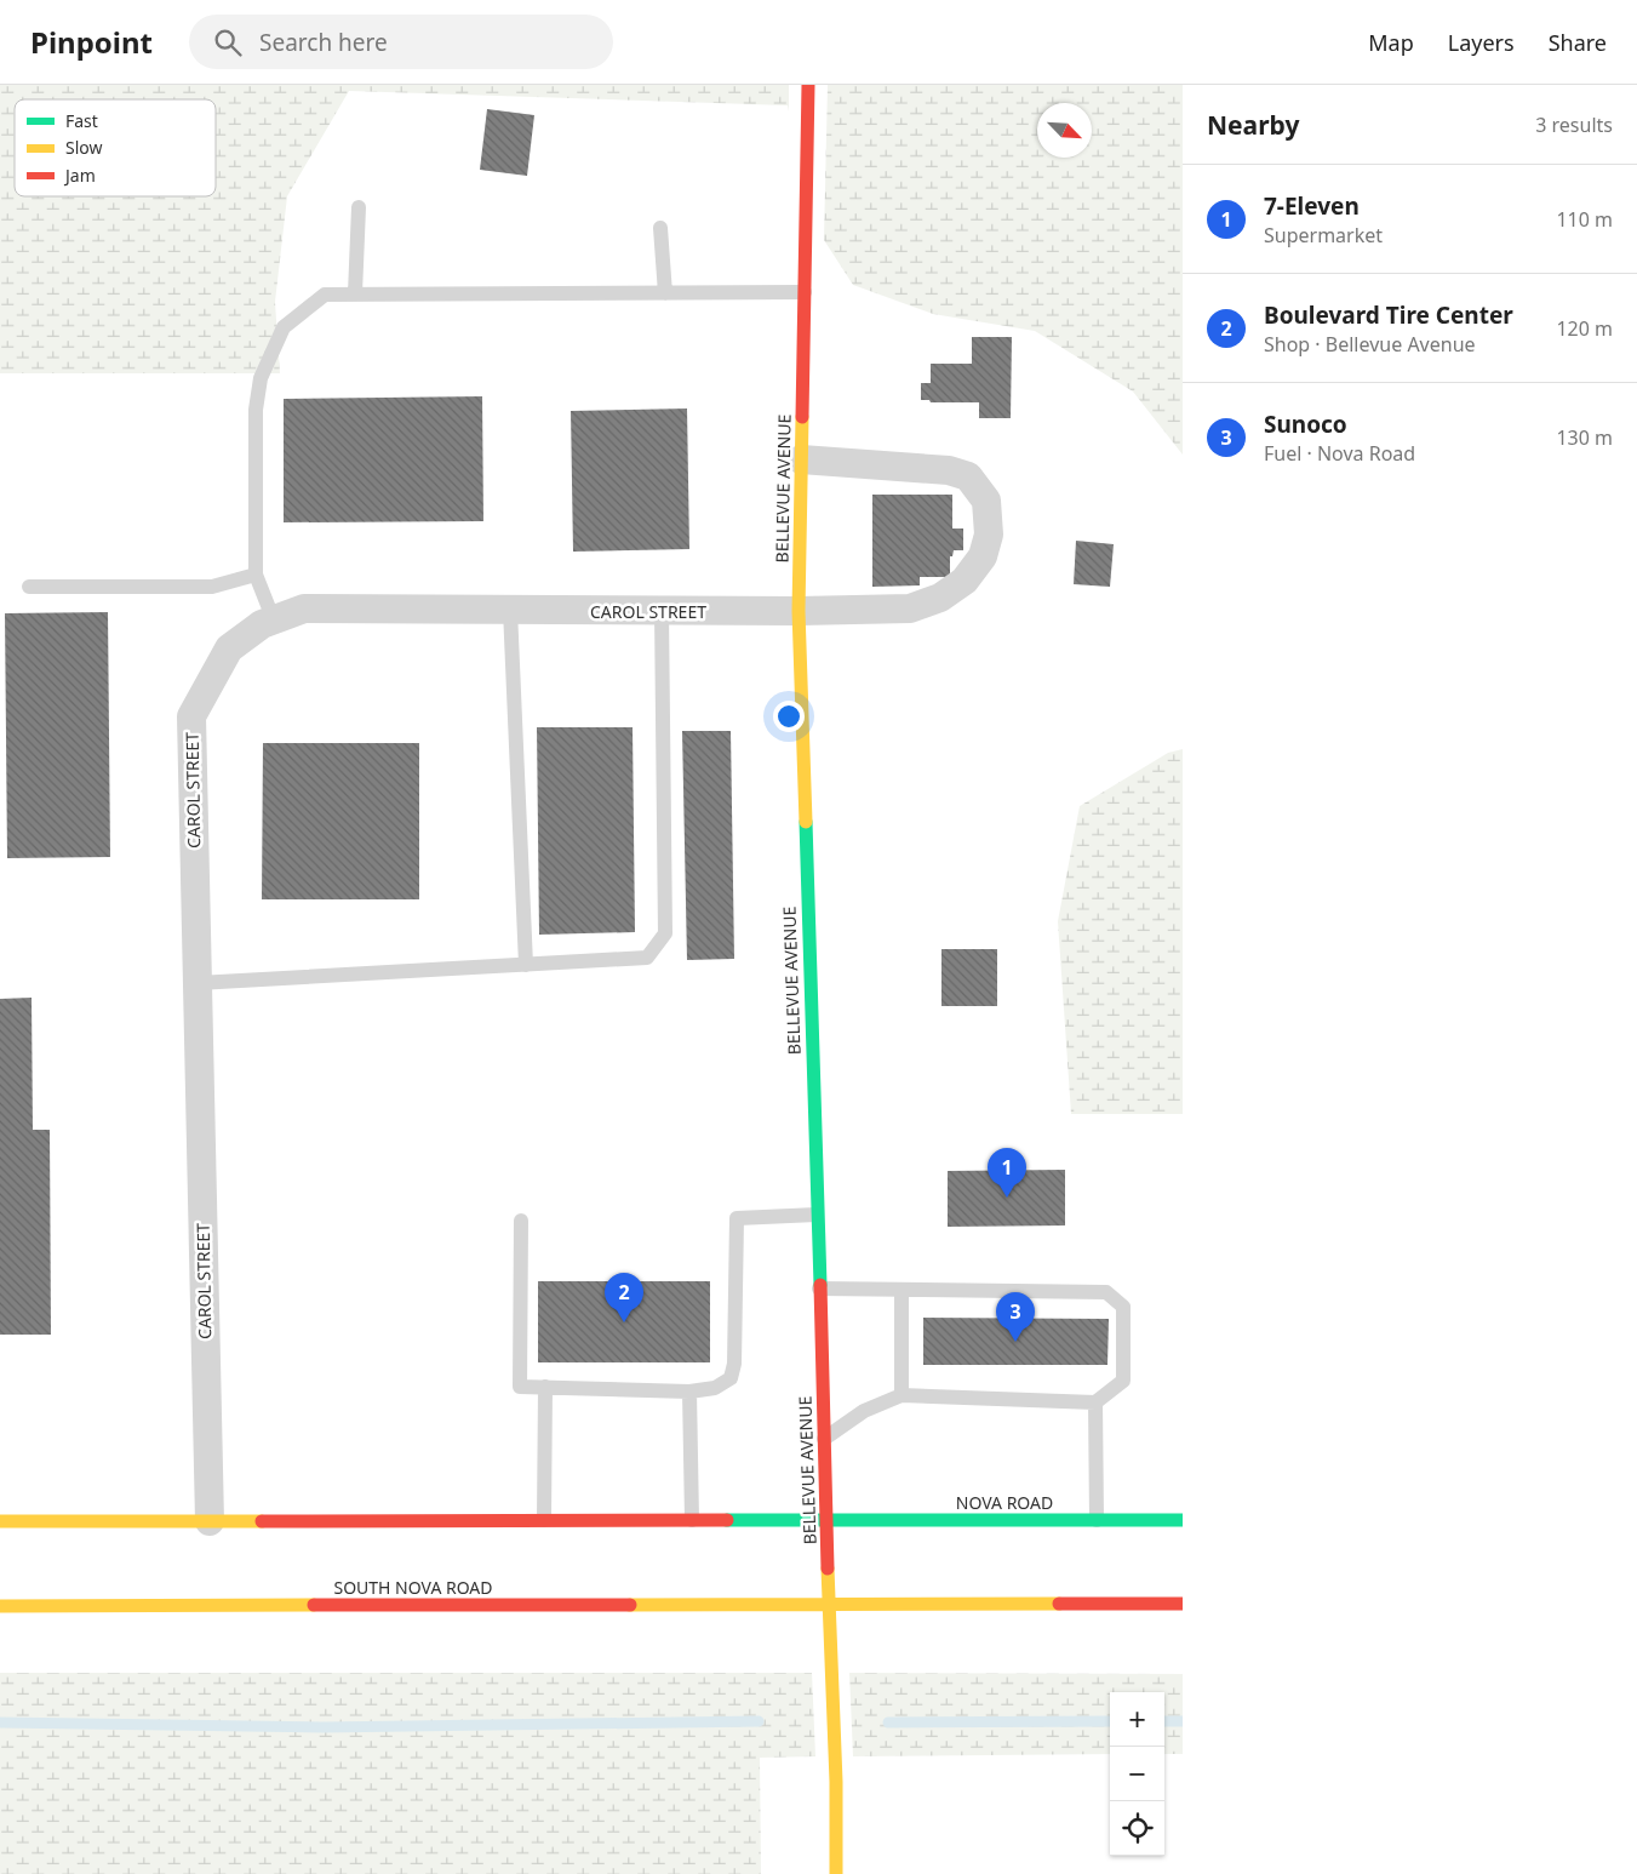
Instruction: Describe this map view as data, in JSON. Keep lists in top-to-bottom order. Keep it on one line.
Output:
{"streets":{"main road":["BELLEVUE AVENUE","NOVA ROAD","SOUTH NOVA ROAD"],"street":["CAROL STREET"]},"crossings":[["BELLEVUE AVENUE","CAROL STREET"],["BELLEVUE AVENUE","NOVA ROAD"],["BELLEVUE AVENUE","SOUTH NOVA ROAD"]],"legend":["Fast","Slow","Jam"],"north":"bottom right","page":{"header":"Pinpoint","search":"Search here","nav":["Map","Layers","Share"],"heading":["Nearby","3 results"],"list":[{"mark":"1","name":"7-Eleven","note":"Supermarket","value":"110 m"},{"mark":"2","name":"Boulevard Tire Center","note":"Shop · Bellevue Avenue","value":"120 m"},{"mark":"3","name":"Sunoco","note":"Fuel · Nova Road","value":"130 m"}],"pins":["1","2","3"],"map_buttons":["+","−"]}}
